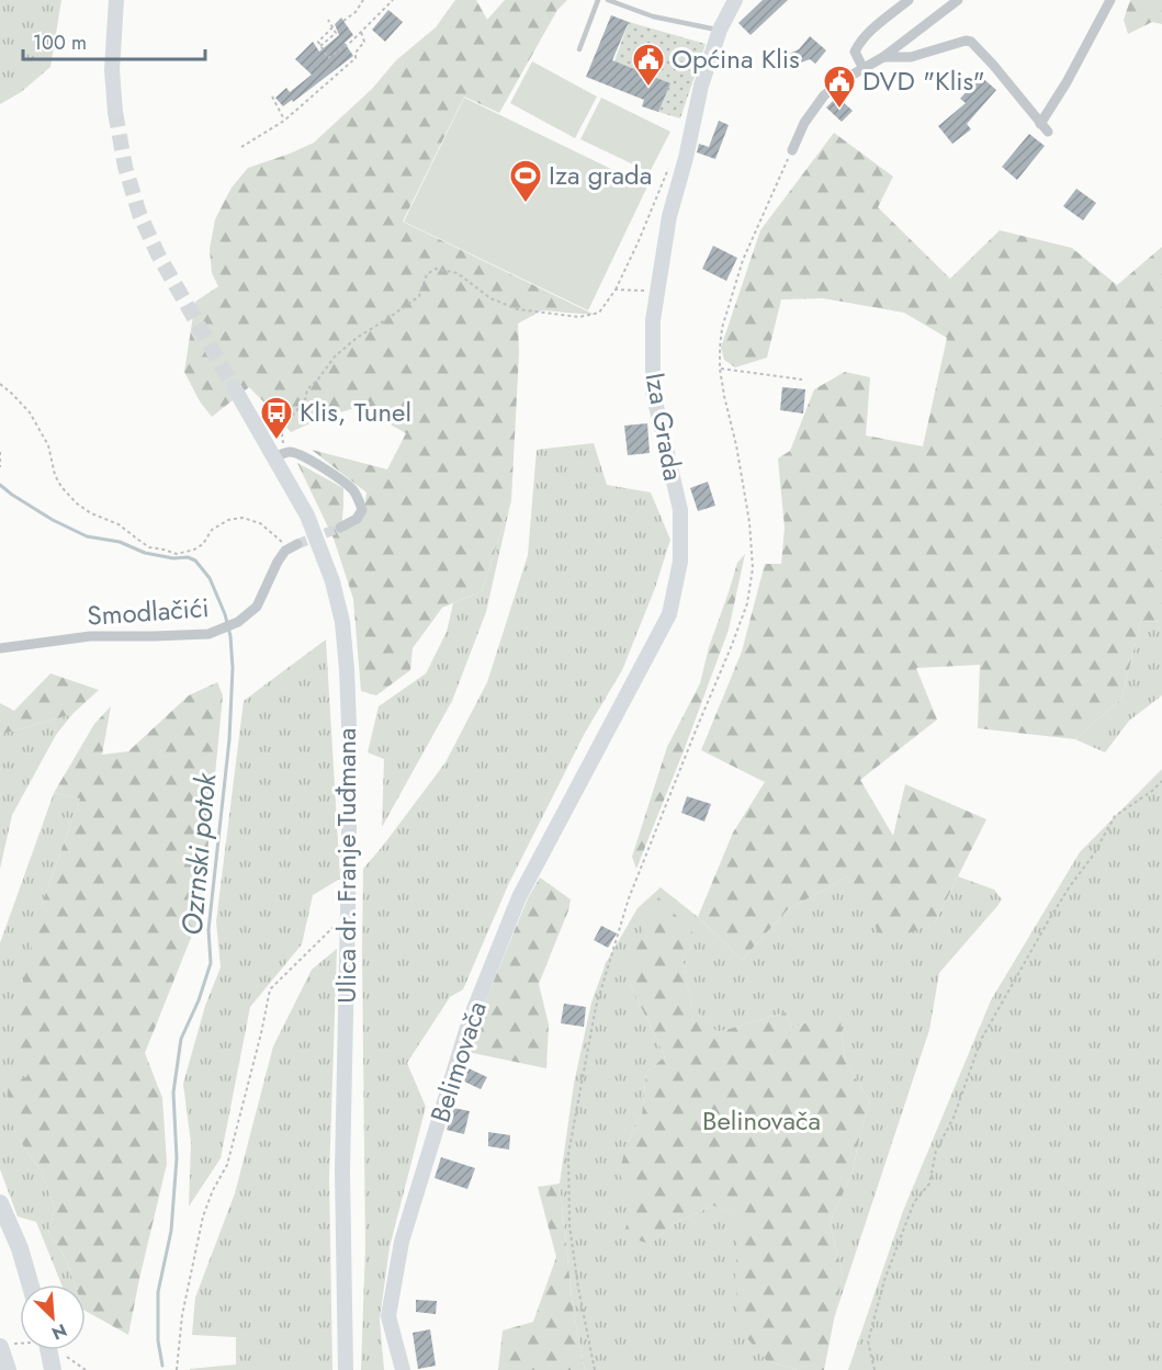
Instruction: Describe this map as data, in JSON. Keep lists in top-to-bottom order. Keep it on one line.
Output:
{"streets":{"street":["Iza Grada","Smodlačići","Ulica dr. Franje Tuđmana","Belimovača"]},"crossings":[["Iza Grada","Belimovača"]],"water":["Ozrnski potok"],"parks":["Belinovača"],"places":{"public building":["Općina Klis","DVD \"Klis\""],"sports":["Iza grada"],"bus stop":["Klis, Tunel"]},"scale_bar":"100 m","north":"bottom right"}
